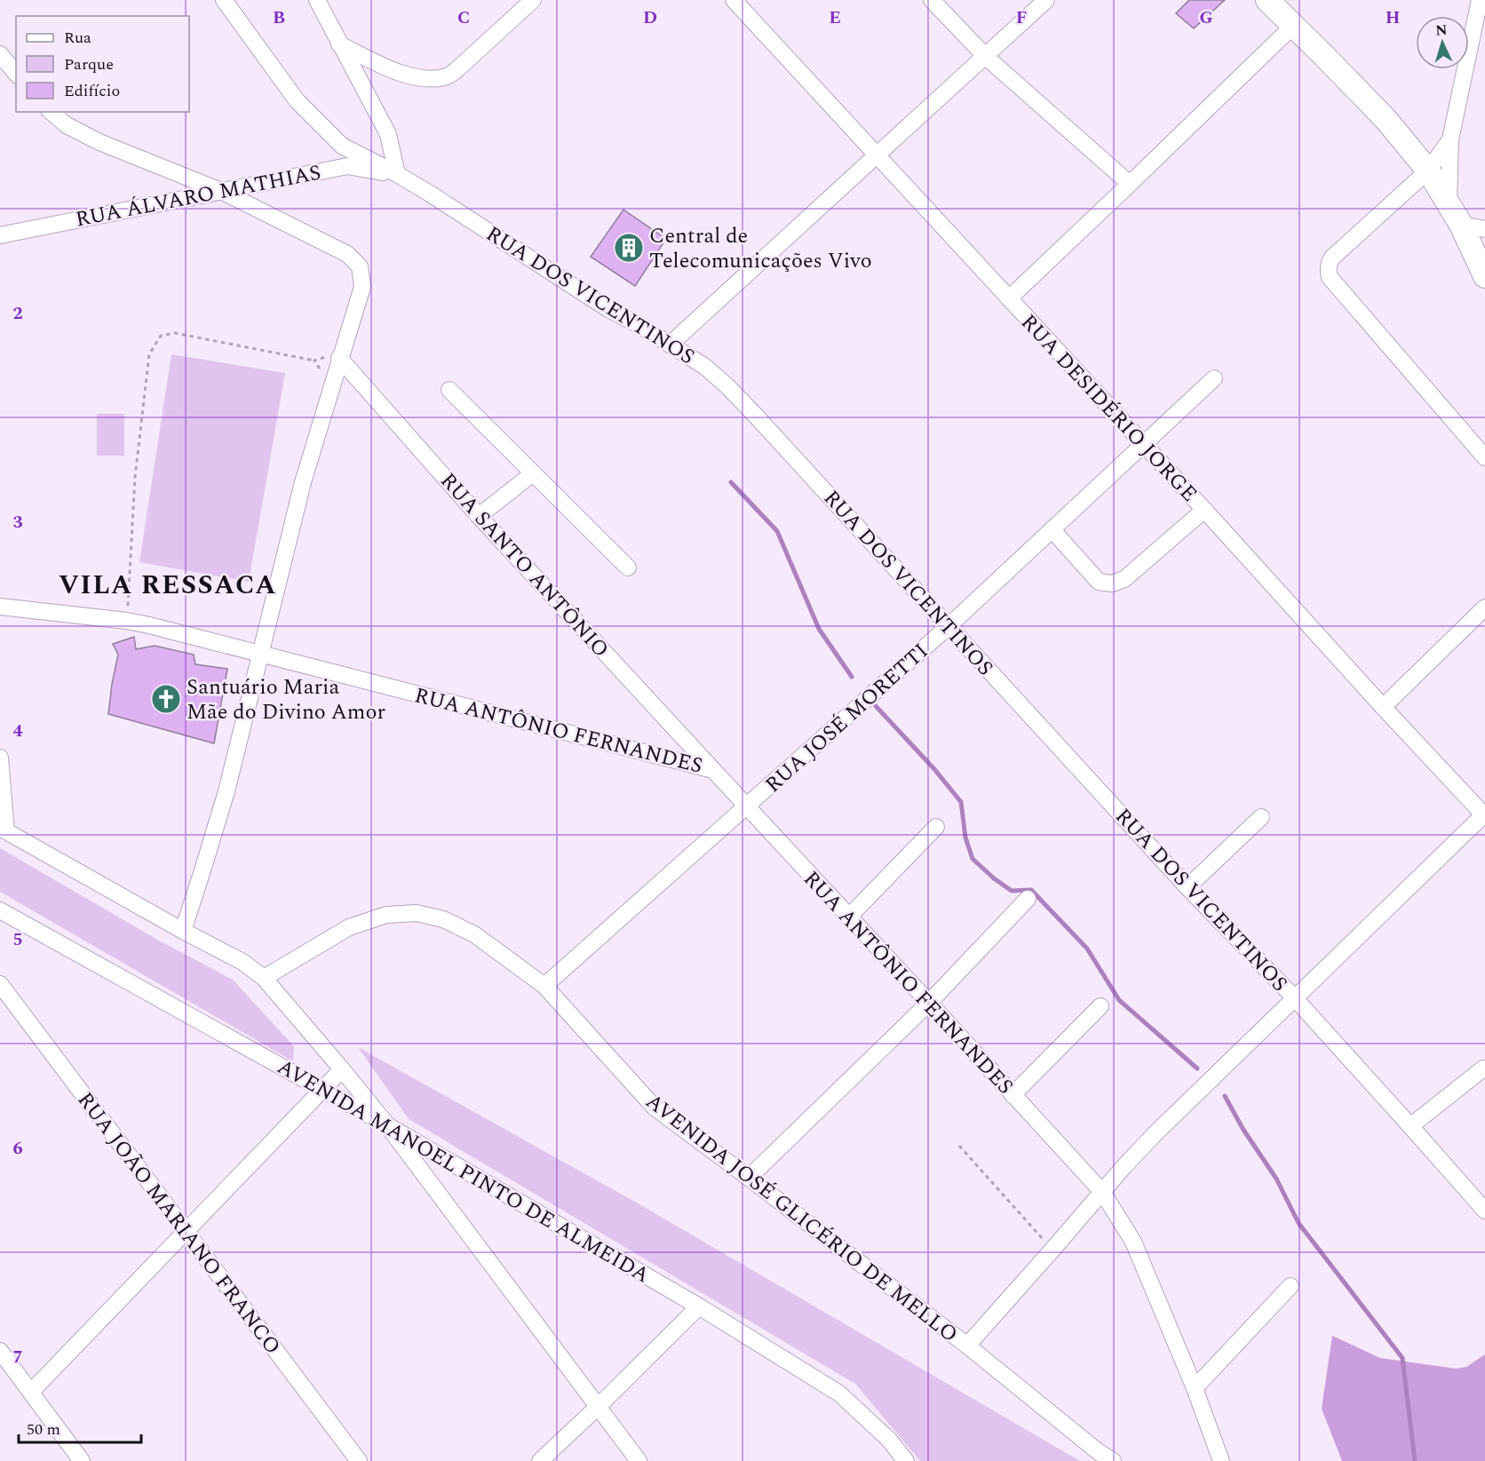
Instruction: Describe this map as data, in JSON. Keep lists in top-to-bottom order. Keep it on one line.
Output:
{"streets":{"street":["RUA ÁLVARO MATHIAS","RUA DOS VICENTINOS","RUA DESIDÉRIO JORGE","RUA SANTO ANTÔNIO","RUA JOSÉ MORETTI","RUA ANTÔNIO FERNANDES","AVENIDA MANOEL PINTO DE ALMEIDA","AVENIDA JOSÉ GLICÉRIO DE MELLO","RUA JOÃO MARIANO FRANCO"]},"crossings":[["RUA ÁLVARO MATHIAS","RUA DOS VICENTINOS"],["RUA DOS VICENTINOS","RUA JOSÉ MORETTI"],["RUA DESIDÉRIO JORGE","RUA JOSÉ MORETTI"],["RUA SANTO ANTÔNIO","RUA ANTÔNIO FERNANDES"],["RUA JOSÉ MORETTI","RUA ANTÔNIO FERNANDES"],["RUA JOSÉ MORETTI","AVENIDA JOSÉ GLICÉRIO DE MELLO"]],"districts":["VILA RESSACA"],"places":{"building":["Central de Telecomunicações Vivo"],"church":["Santuário Maria Mãe do Divino Amor"]},"legend":["Rua","Parque","Edifício"],"scale_bar":"50 m","north":"top","grid":{"columns":["B","C","D","E","F","G","H"],"rows":["2","3","4","5","6","7"]}}
